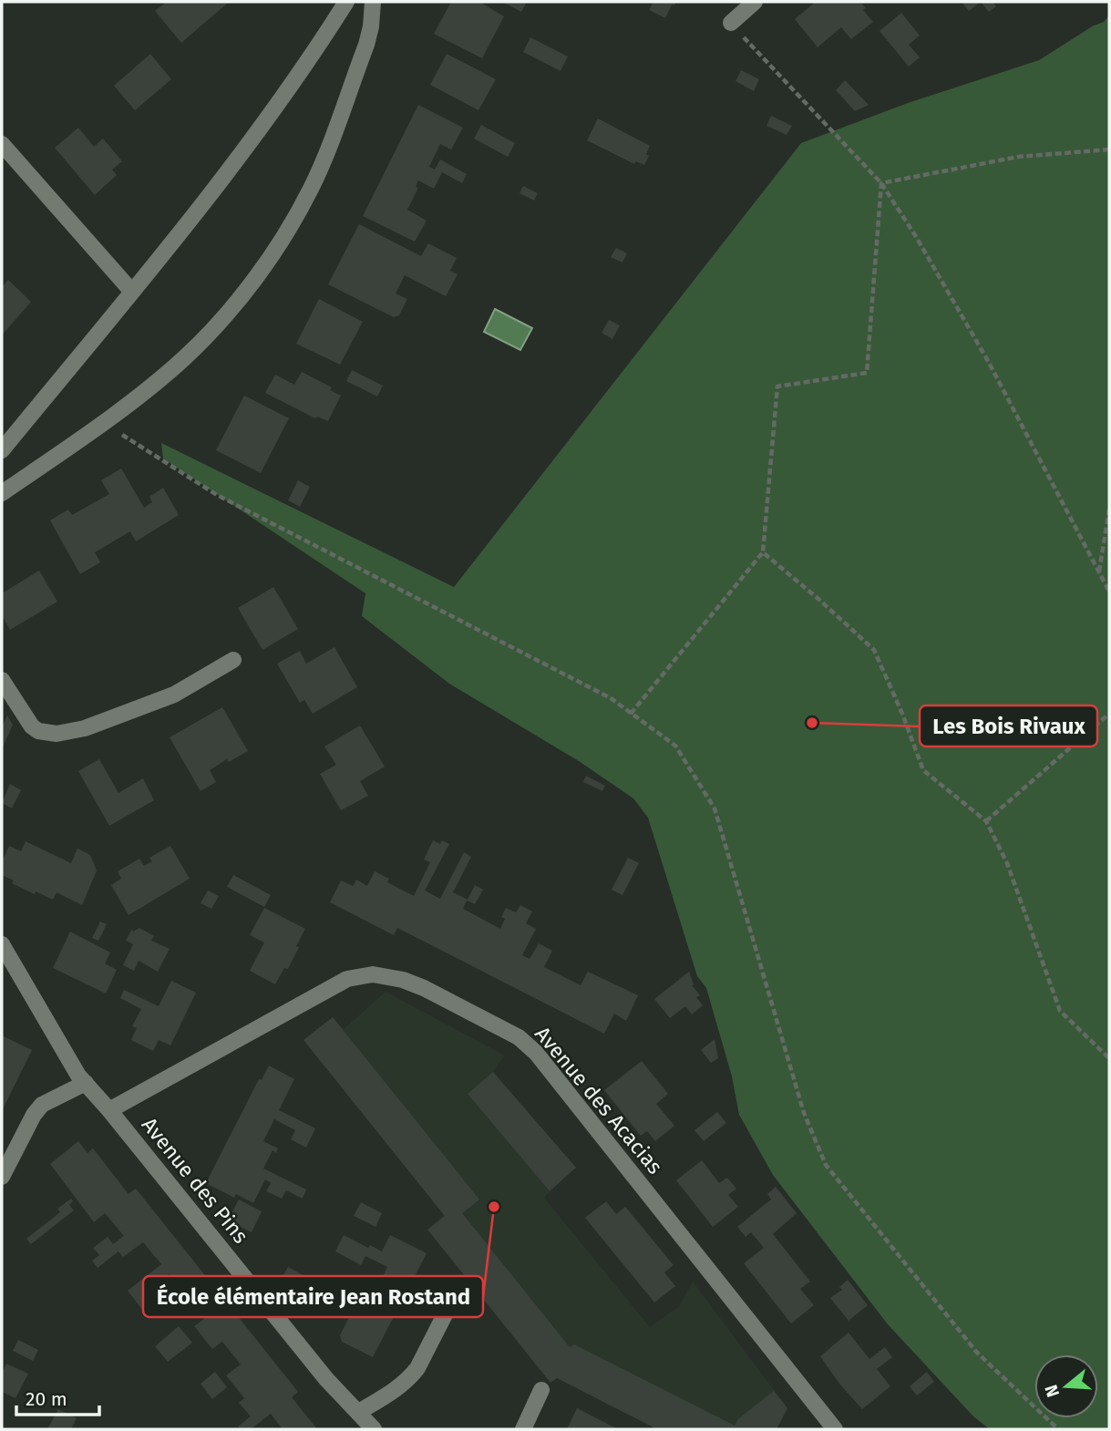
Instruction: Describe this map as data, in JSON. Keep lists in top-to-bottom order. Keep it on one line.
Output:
{"streets":{"street":["Avenue des Acacias","Avenue des Pins"]},"crossings":[["Avenue des Acacias","Avenue des Pins"]],"places":["Les Bois Rivaux","École élémentaire Jean Rostand"],"scale_bar":"20 m","north":"left"}
